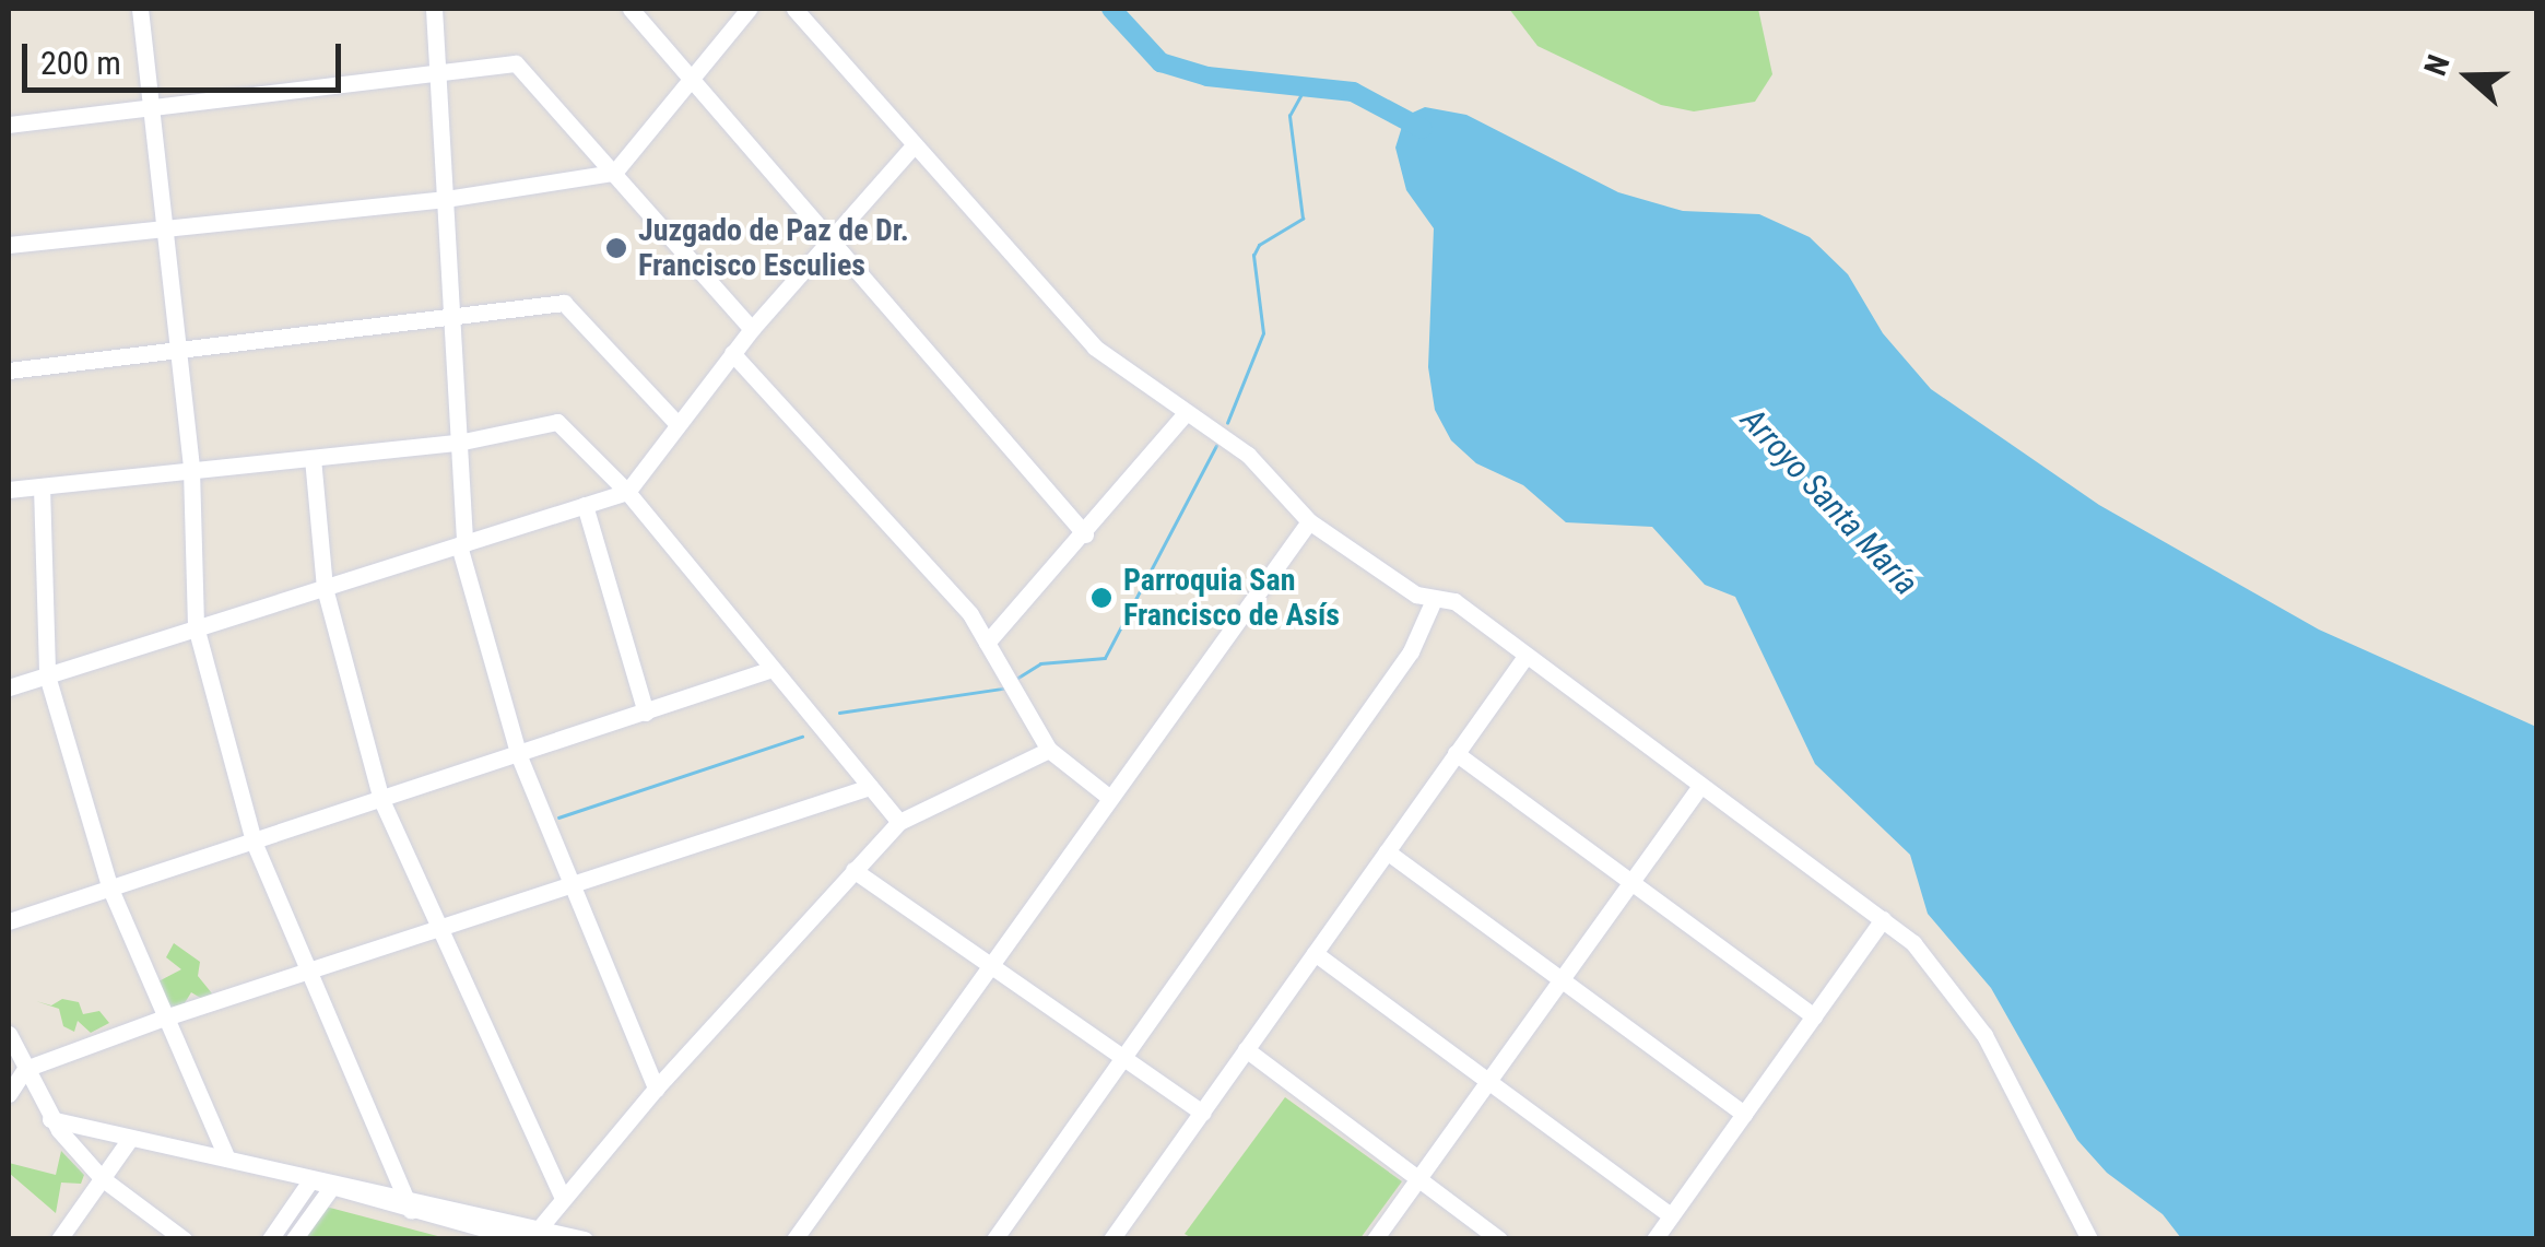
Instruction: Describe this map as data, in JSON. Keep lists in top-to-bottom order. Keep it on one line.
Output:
{"water":["Arroyo Santa María"],"places":["Juzgado de Paz de Dr. Francisco Esculies","Parroquia San Francisco de Asís"],"scale_bar":"200 m","north":"left"}
